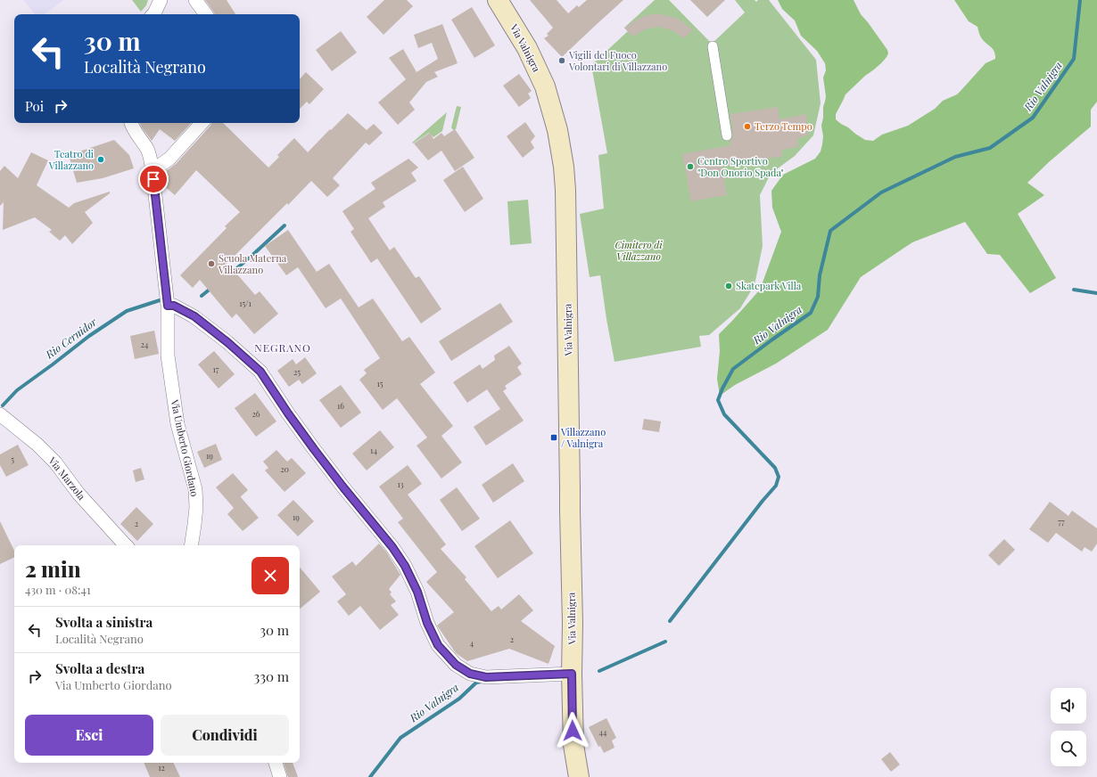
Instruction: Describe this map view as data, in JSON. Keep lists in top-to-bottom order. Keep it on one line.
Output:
{"streets":{"main road":["Via Valnigra"],"street":["Via Umberto Giordano","Via Marzola"]},"districts":["NEGRANO"],"water":["Rio Valnigra","Rio Cernidor"],"parks":["Cimitero di Villazzano"],"places":{"other":["Vigili del Fuoco Volontari di Villazzano","Terzo Tempo","Teatro di Villazzano","Centro Sportivo \"Don Onorio Spada\"","Scuola Materna Villazzano","Skatepark Villa"],"transit":["Villazzano / Valnigra"]},"house_numbers":["15/1","24","17","25","15","16","26","14","19","5","20","13","19","77","2","2","4","44","12"],"page":{"turn":["30 m","Località Negrano"],"then":"Poi","heading":["2 min","430 m · 08:41"],"list":[{"name":"Svolta a sinistra","note":"Località Negrano","value":"30 m"},{"name":"Svolta a destra","note":"Via Umberto Giordano","value":"330 m"}],"buttons":["Esci","Condividi"]}}
